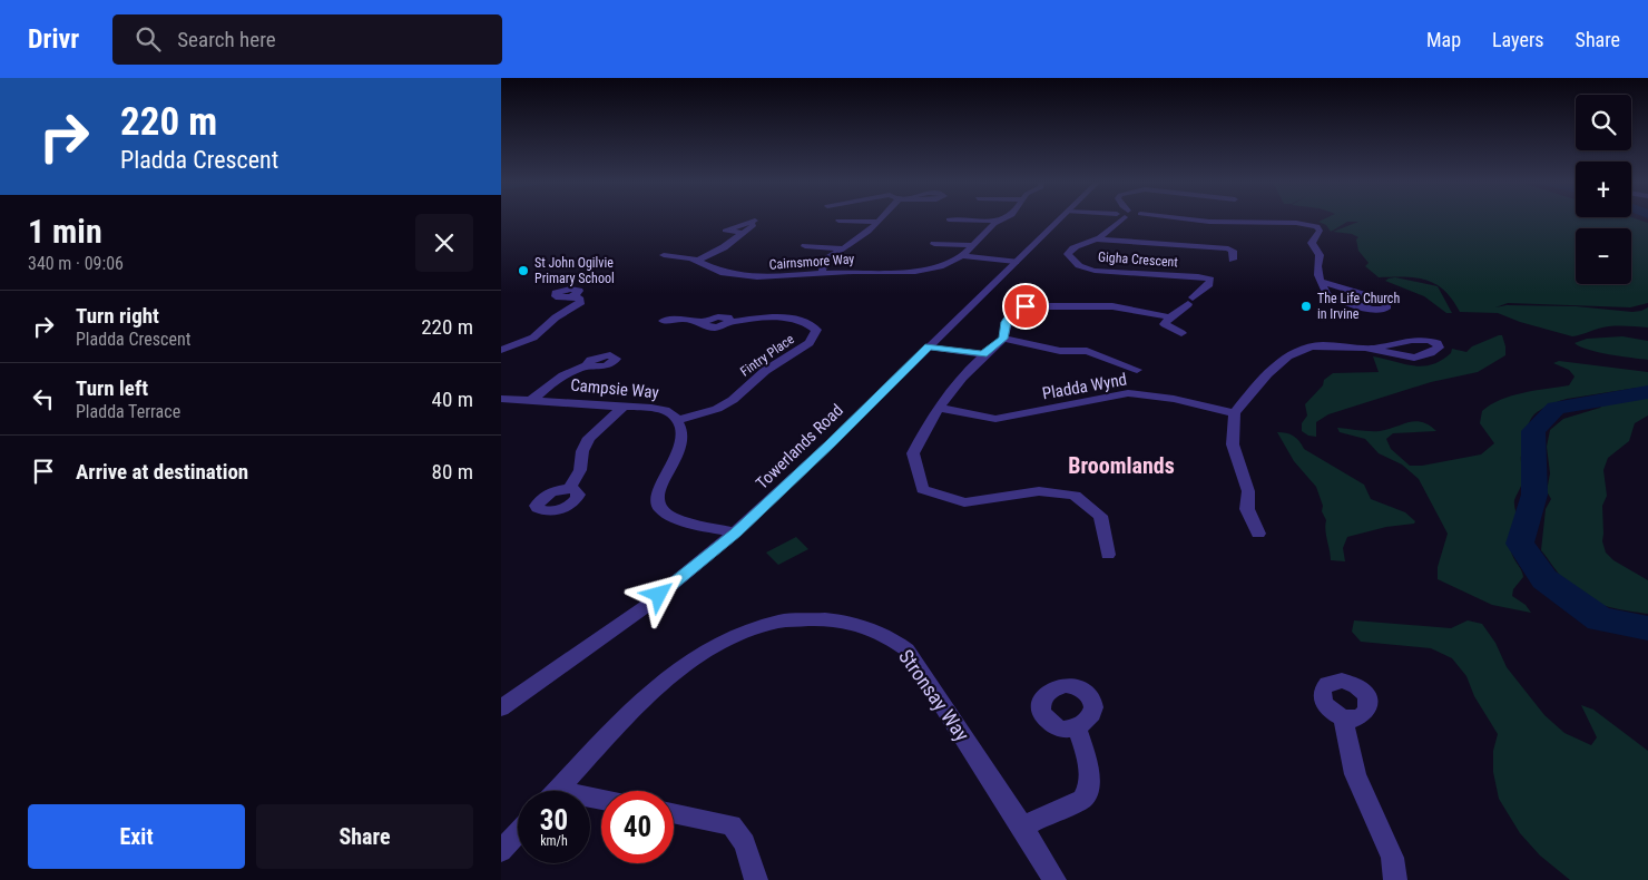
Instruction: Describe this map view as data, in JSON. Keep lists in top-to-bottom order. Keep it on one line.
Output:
{"streets":{"street":["Gigha Crescent","Cairnsmore Way","Fintry Place","Pladda Wynd","Campsie Way","Towerlands Road","Stronsay Way"]},"crossings":[["Fintry Place","Campsie Way"]],"districts":["Broomlands"],"places":["St John Ogilvie Primary School","The Life Church in Irvine"],"page":{"header":"Drivr","search":"Search here","nav":["Map","Layers","Share"],"turn":["220 m","Pladda Crescent"],"map_buttons":["+","−"],"heading":["1 min","340 m · 09:06"],"list":[{"name":"Turn right","note":"Pladda Crescent","value":"220 m"},{"name":"Turn left","note":"Pladda Terrace","value":"40 m"},{"name":"Arrive at destination","value":"80 m"}],"speed":"30 km/h","limit":"40","buttons":["Exit","Share"]}}
